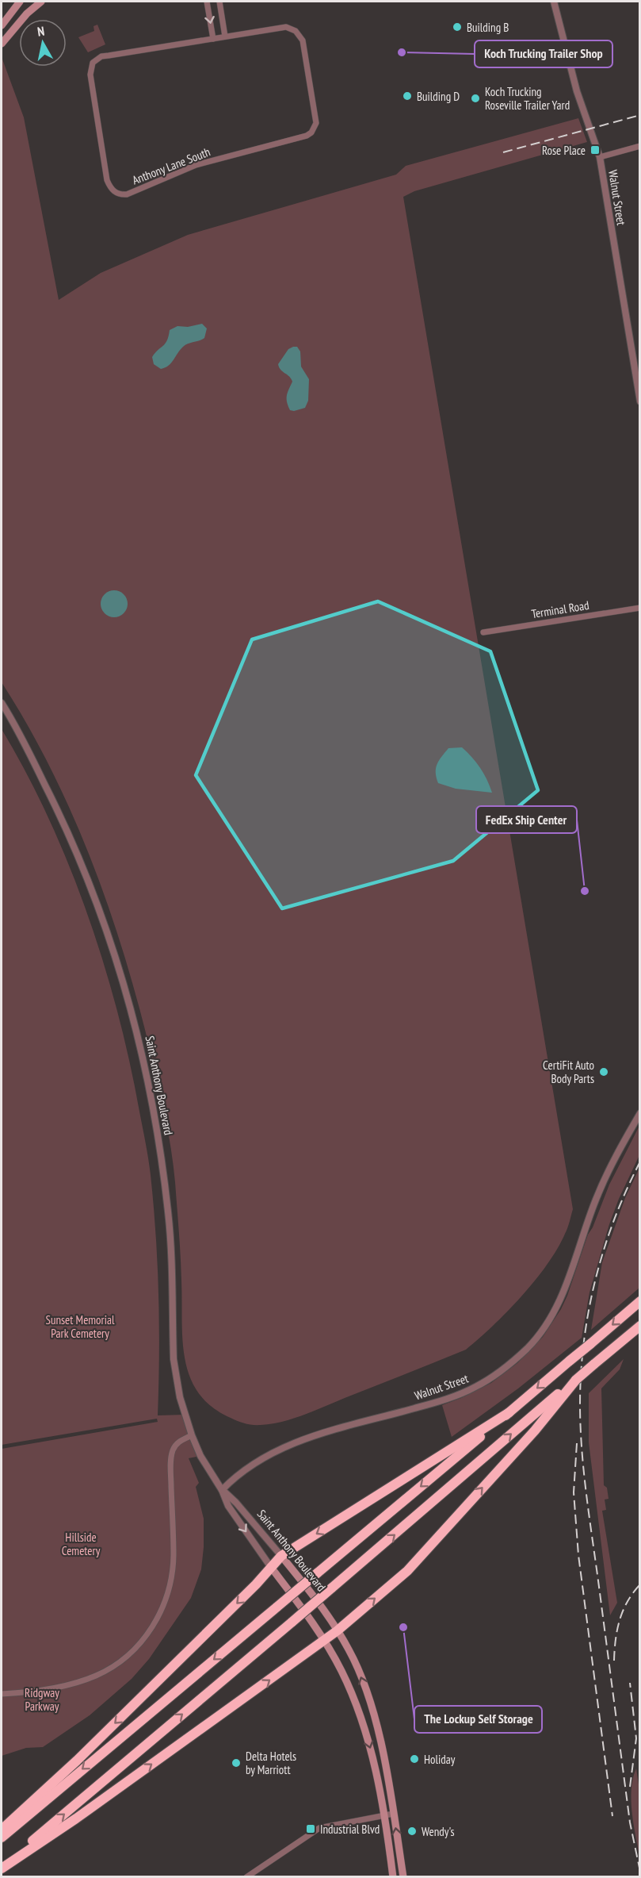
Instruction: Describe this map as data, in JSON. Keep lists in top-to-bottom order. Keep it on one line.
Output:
{"streets":{"main road":["Saint Anthony Boulevard"],"street":["Anthony Lane South","Walnut Street","Terminal Road"]},"crossings":[["Walnut Street","Saint Anthony Boulevard"]],"parks":["Sunset Memorial Park Cemetery","Hillside Cemetery","Ridgway Parkway"],"places":{"other":["Building B","Koch Trucking Trailer Shop","Building D","Koch Trucking Roseville Trailer Yard","FedEx Ship Center","CertiFit Auto Body Parts","The Lockup Self Storage","Holiday","Delta Hotels by Marriott","Wendy's"],"transit":["Rose Place","Industrial Blvd"]},"north":"top"}
